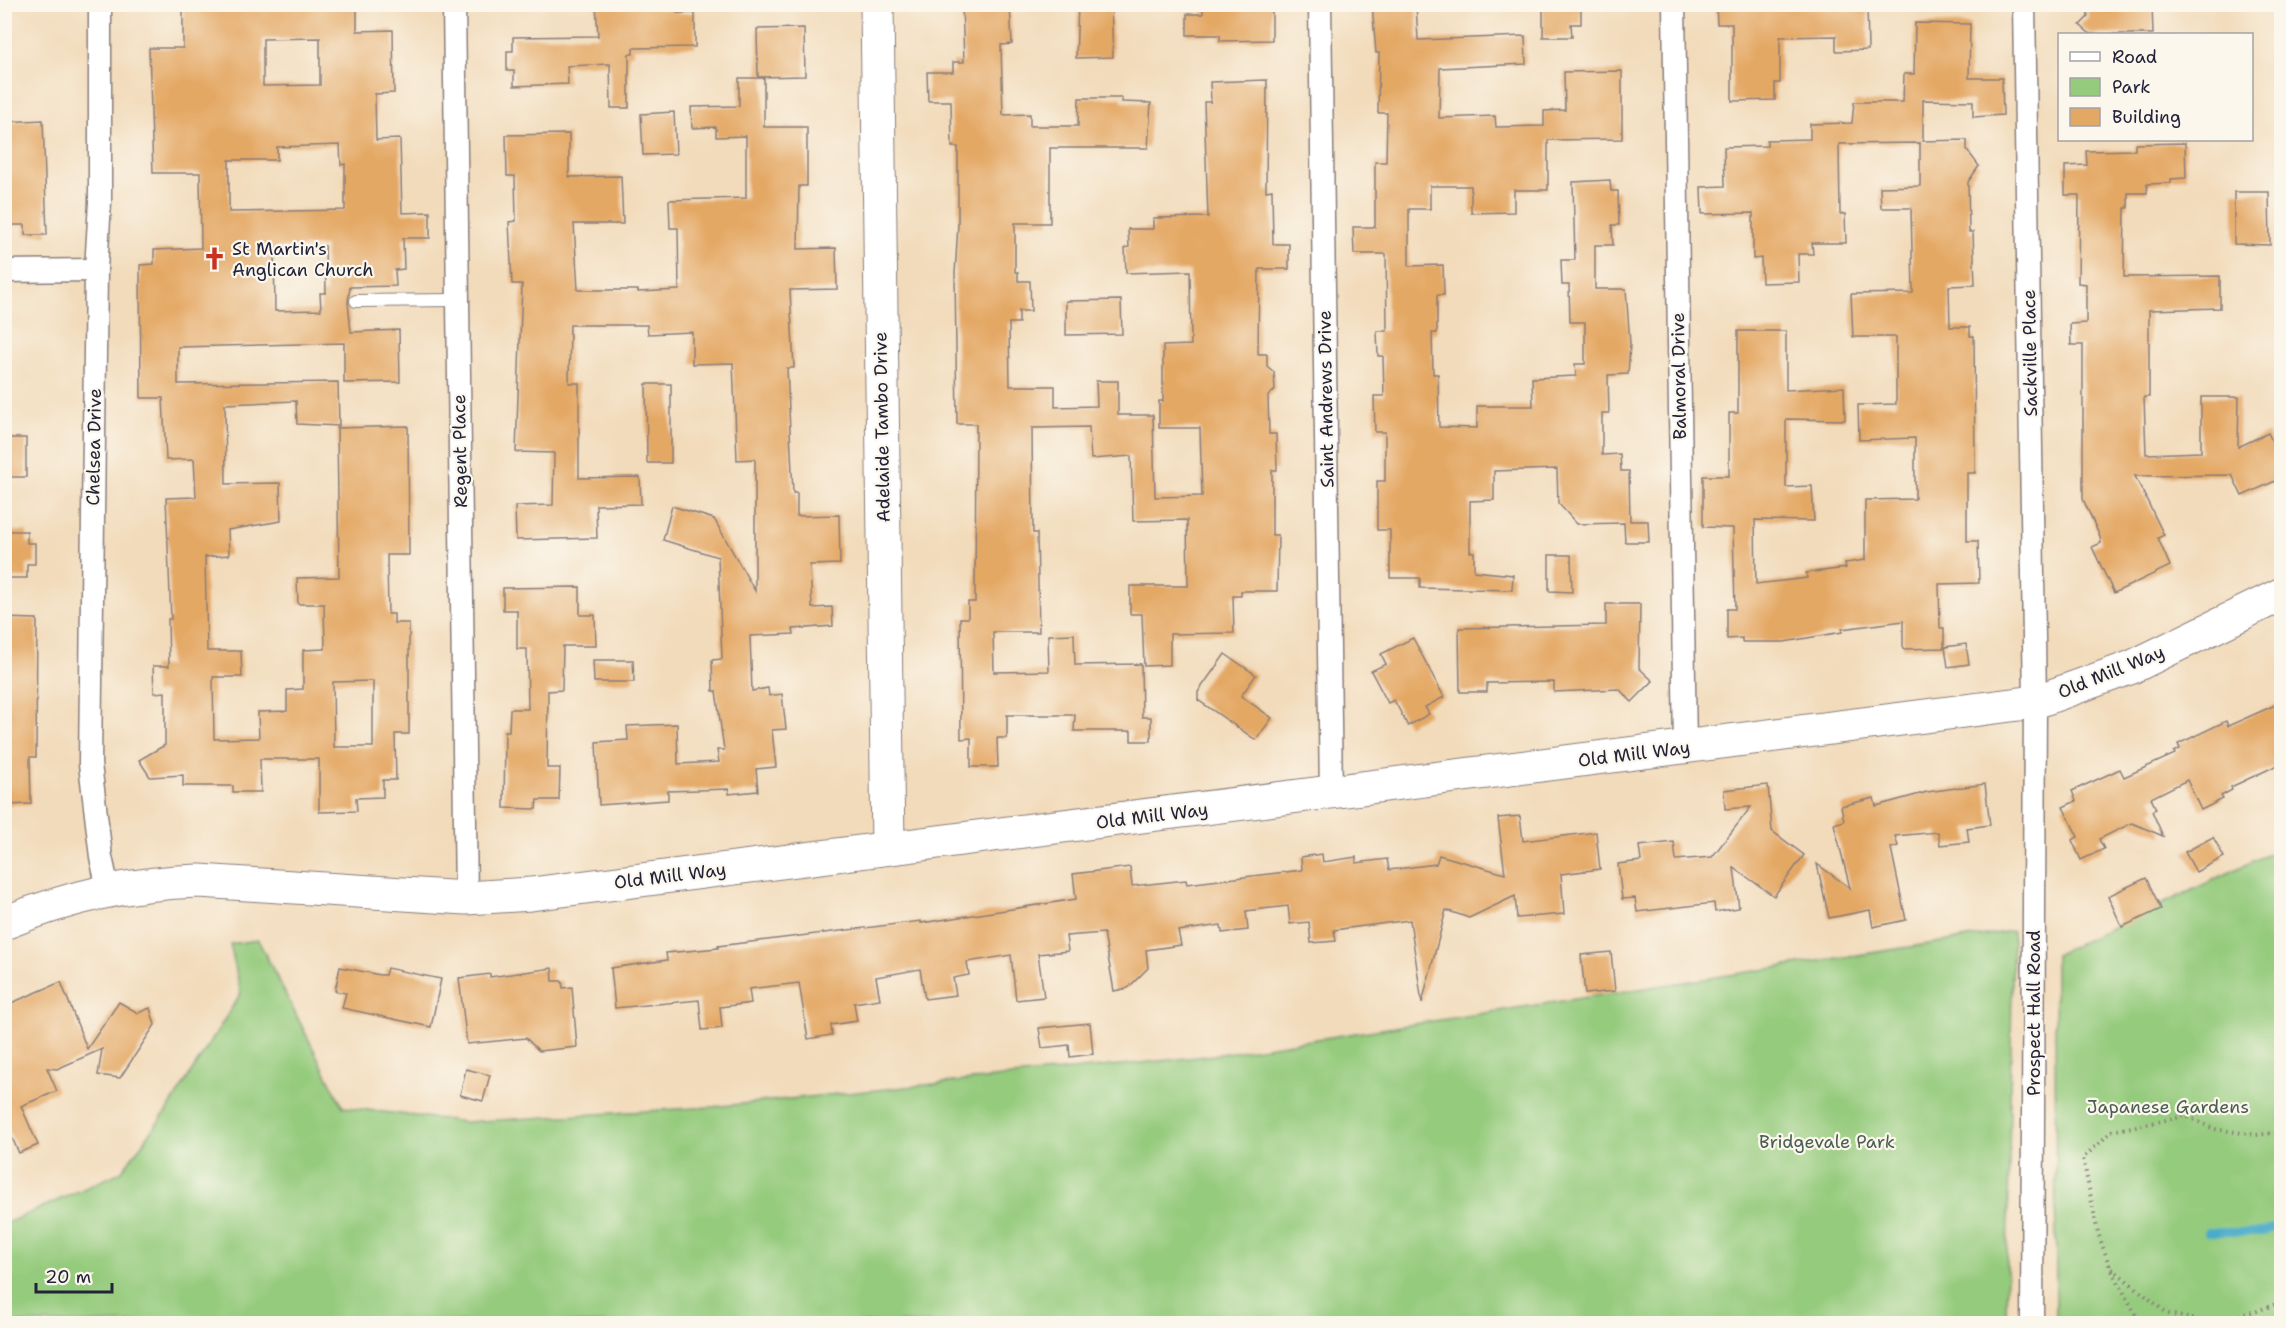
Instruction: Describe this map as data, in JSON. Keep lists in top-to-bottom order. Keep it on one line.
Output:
{"streets":{"street":["Sackville Place","Balmoral Drive","Saint Andrews Drive","Adelaide Tambo Drive","Chelsea Drive","Regent Place","Old Mill Way","Prospect Hall Road"]},"crossings":[["Sackville Place","Old Mill Way"],["Sackville Place","Prospect Hall Road"],["Balmoral Drive","Old Mill Way"],["Saint Andrews Drive","Old Mill Way"],["Adelaide Tambo Drive","Old Mill Way"],["Chelsea Drive","Old Mill Way"],["Regent Place","Old Mill Way"],["Old Mill Way","Prospect Hall Road"]],"parks":["Japanese Gardens","Bridgevale Park"],"places":{"church":["St Martin's Anglican Church"]},"legend":["Road","Park","Building"],"scale_bar":"20 m"}
